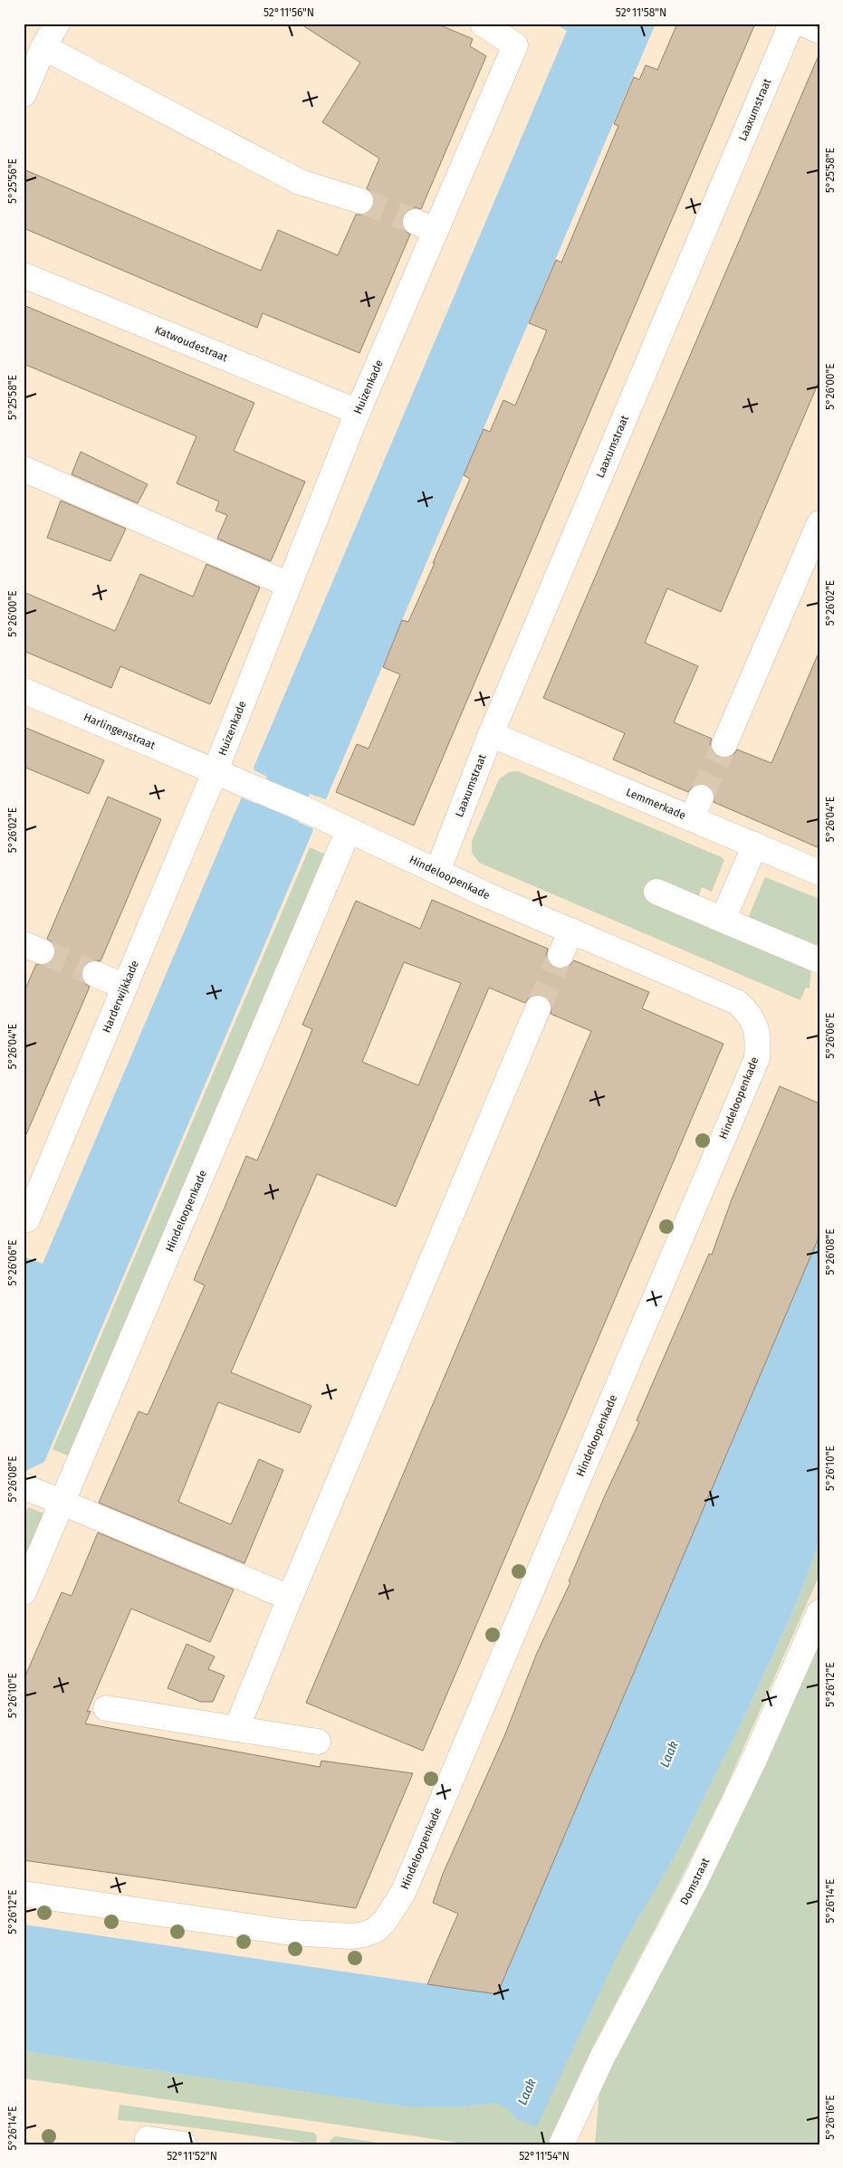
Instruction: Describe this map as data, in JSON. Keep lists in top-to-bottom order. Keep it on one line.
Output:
{"streets":{"street":["Laaxumstraat","Katwoudestraat","Huizenkade","Harlingenstraat","Lemmerkade","Hindeloopenkade","Harderwijkkade","Domstraat"]},"crossings":[["Laaxumstraat","Lemmerkade"],["Laaxumstraat","Hindeloopenkade"],["Katwoudestraat","Huizenkade"],["Huizenkade","Harlingenstraat"],["Huizenkade","Hindeloopenkade"],["Huizenkade","Harderwijkkade"],["Harlingenstraat","Hindeloopenkade"],["Harlingenstraat","Harderwijkkade"],["Hindeloopenkade","Harderwijkkade"]],"water":["Laak"],"coordinates":["52°11'56\"N","52°11'58\"N","5°25'58\"E","5°25'56\"E","5°26'00\"E","5°26'02\"E","5°26'04\"E","5°26'06\"E","5°26'08\"E","5°26'10\"E","5°26'12\"E","5°26'14\"E","5°26'16\"E","52°11'52\"N","52°11'54\"N"]}
